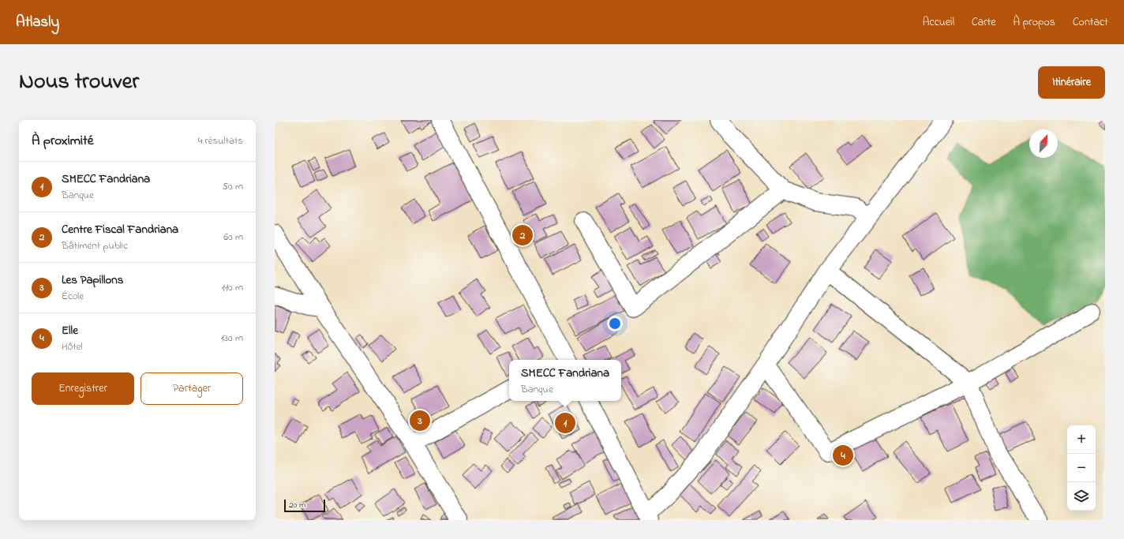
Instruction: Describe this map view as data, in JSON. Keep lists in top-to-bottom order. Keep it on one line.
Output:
{"scale_bar":"20 m","north":"top right","page":{"header":"Atlasly","nav":["Accueil","Carte","À propos","Contact"],"title":"Nous trouver","buttons":["Itinéraire",["Enregistrer","Partager"]],"heading":["À proximité","4 résultats"],"list":[{"mark":"1","name":"SMECC Fandriana","note":"Banque","value":"50 m"},{"mark":"2","name":"Centre Fiscal Fandriana","note":"Bâtiment public","value":"60 m"},{"mark":"3","name":"Les Papillons","note":"École","value":"110 m"},{"mark":"4","name":"Elle","note":"Hôtel","value":"130 m"}],"pins":["2","3","1","4"],"popup":["SMECC Fandriana","Banque"],"map_buttons":["+","−"],"scale":"20 m"}}
